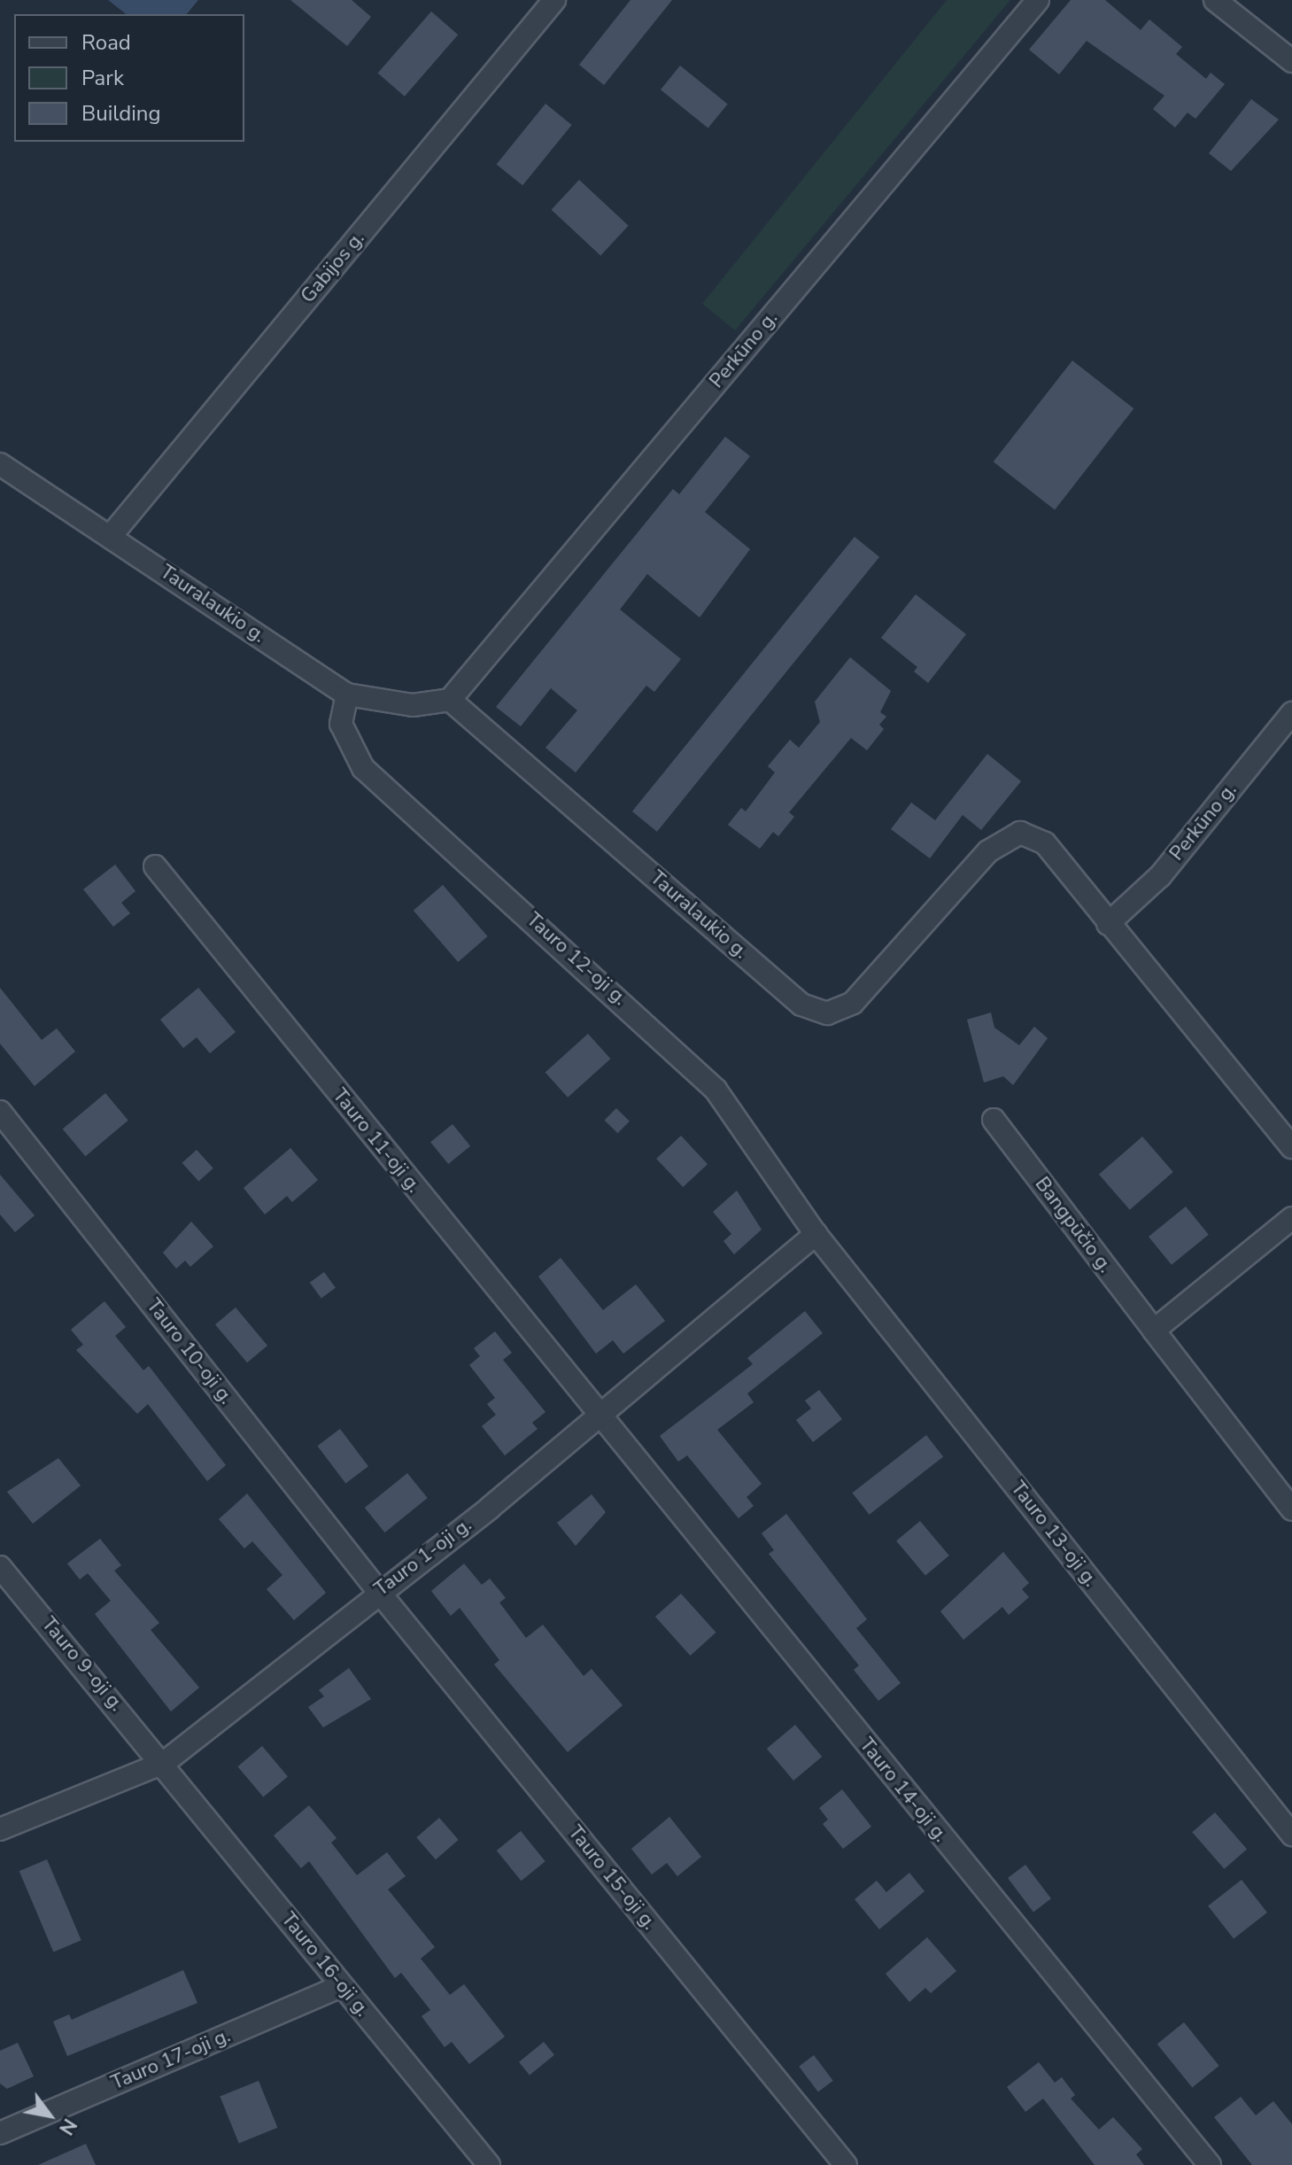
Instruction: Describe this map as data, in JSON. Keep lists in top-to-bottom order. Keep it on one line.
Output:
{"streets":{"street":["Gabijos g.","Perkūno g.","Tauralaukio g.","Tauro 12-oji g.","Tauro 11-oji g.","Bangpūčio g.","Tauro 10-oji g.","Tauro 13-oji g.","Tauro 1-oji g.","Tauro 9-oji g.","Tauro 14-oji g.","Tauro 15-oji g.","Tauro 16-oji g.","Tauro 17-oji g."]},"crossings":[["Gabijos g.","Tauralaukio g."],["Perkūno g.","Tauralaukio g."],["Tauralaukio g.","Tauro 12-oji g."],["Tauro 12-oji g.","Tauro 13-oji g."],["Tauro 12-oji g.","Tauro 1-oji g."],["Tauro 11-oji g.","Tauro 1-oji g."],["Tauro 11-oji g.","Tauro 14-oji g."],["Tauro 10-oji g.","Tauro 1-oji g."],["Tauro 10-oji g.","Tauro 15-oji g."],["Tauro 13-oji g.","Tauro 1-oji g."],["Tauro 1-oji g.","Tauro 9-oji g."],["Tauro 1-oji g.","Tauro 14-oji g."],["Tauro 1-oji g.","Tauro 15-oji g."],["Tauro 1-oji g.","Tauro 16-oji g."],["Tauro 9-oji g.","Tauro 16-oji g."],["Tauro 16-oji g.","Tauro 17-oji g."]],"legend":["Road","Park","Building"],"north":"bottom right"}
